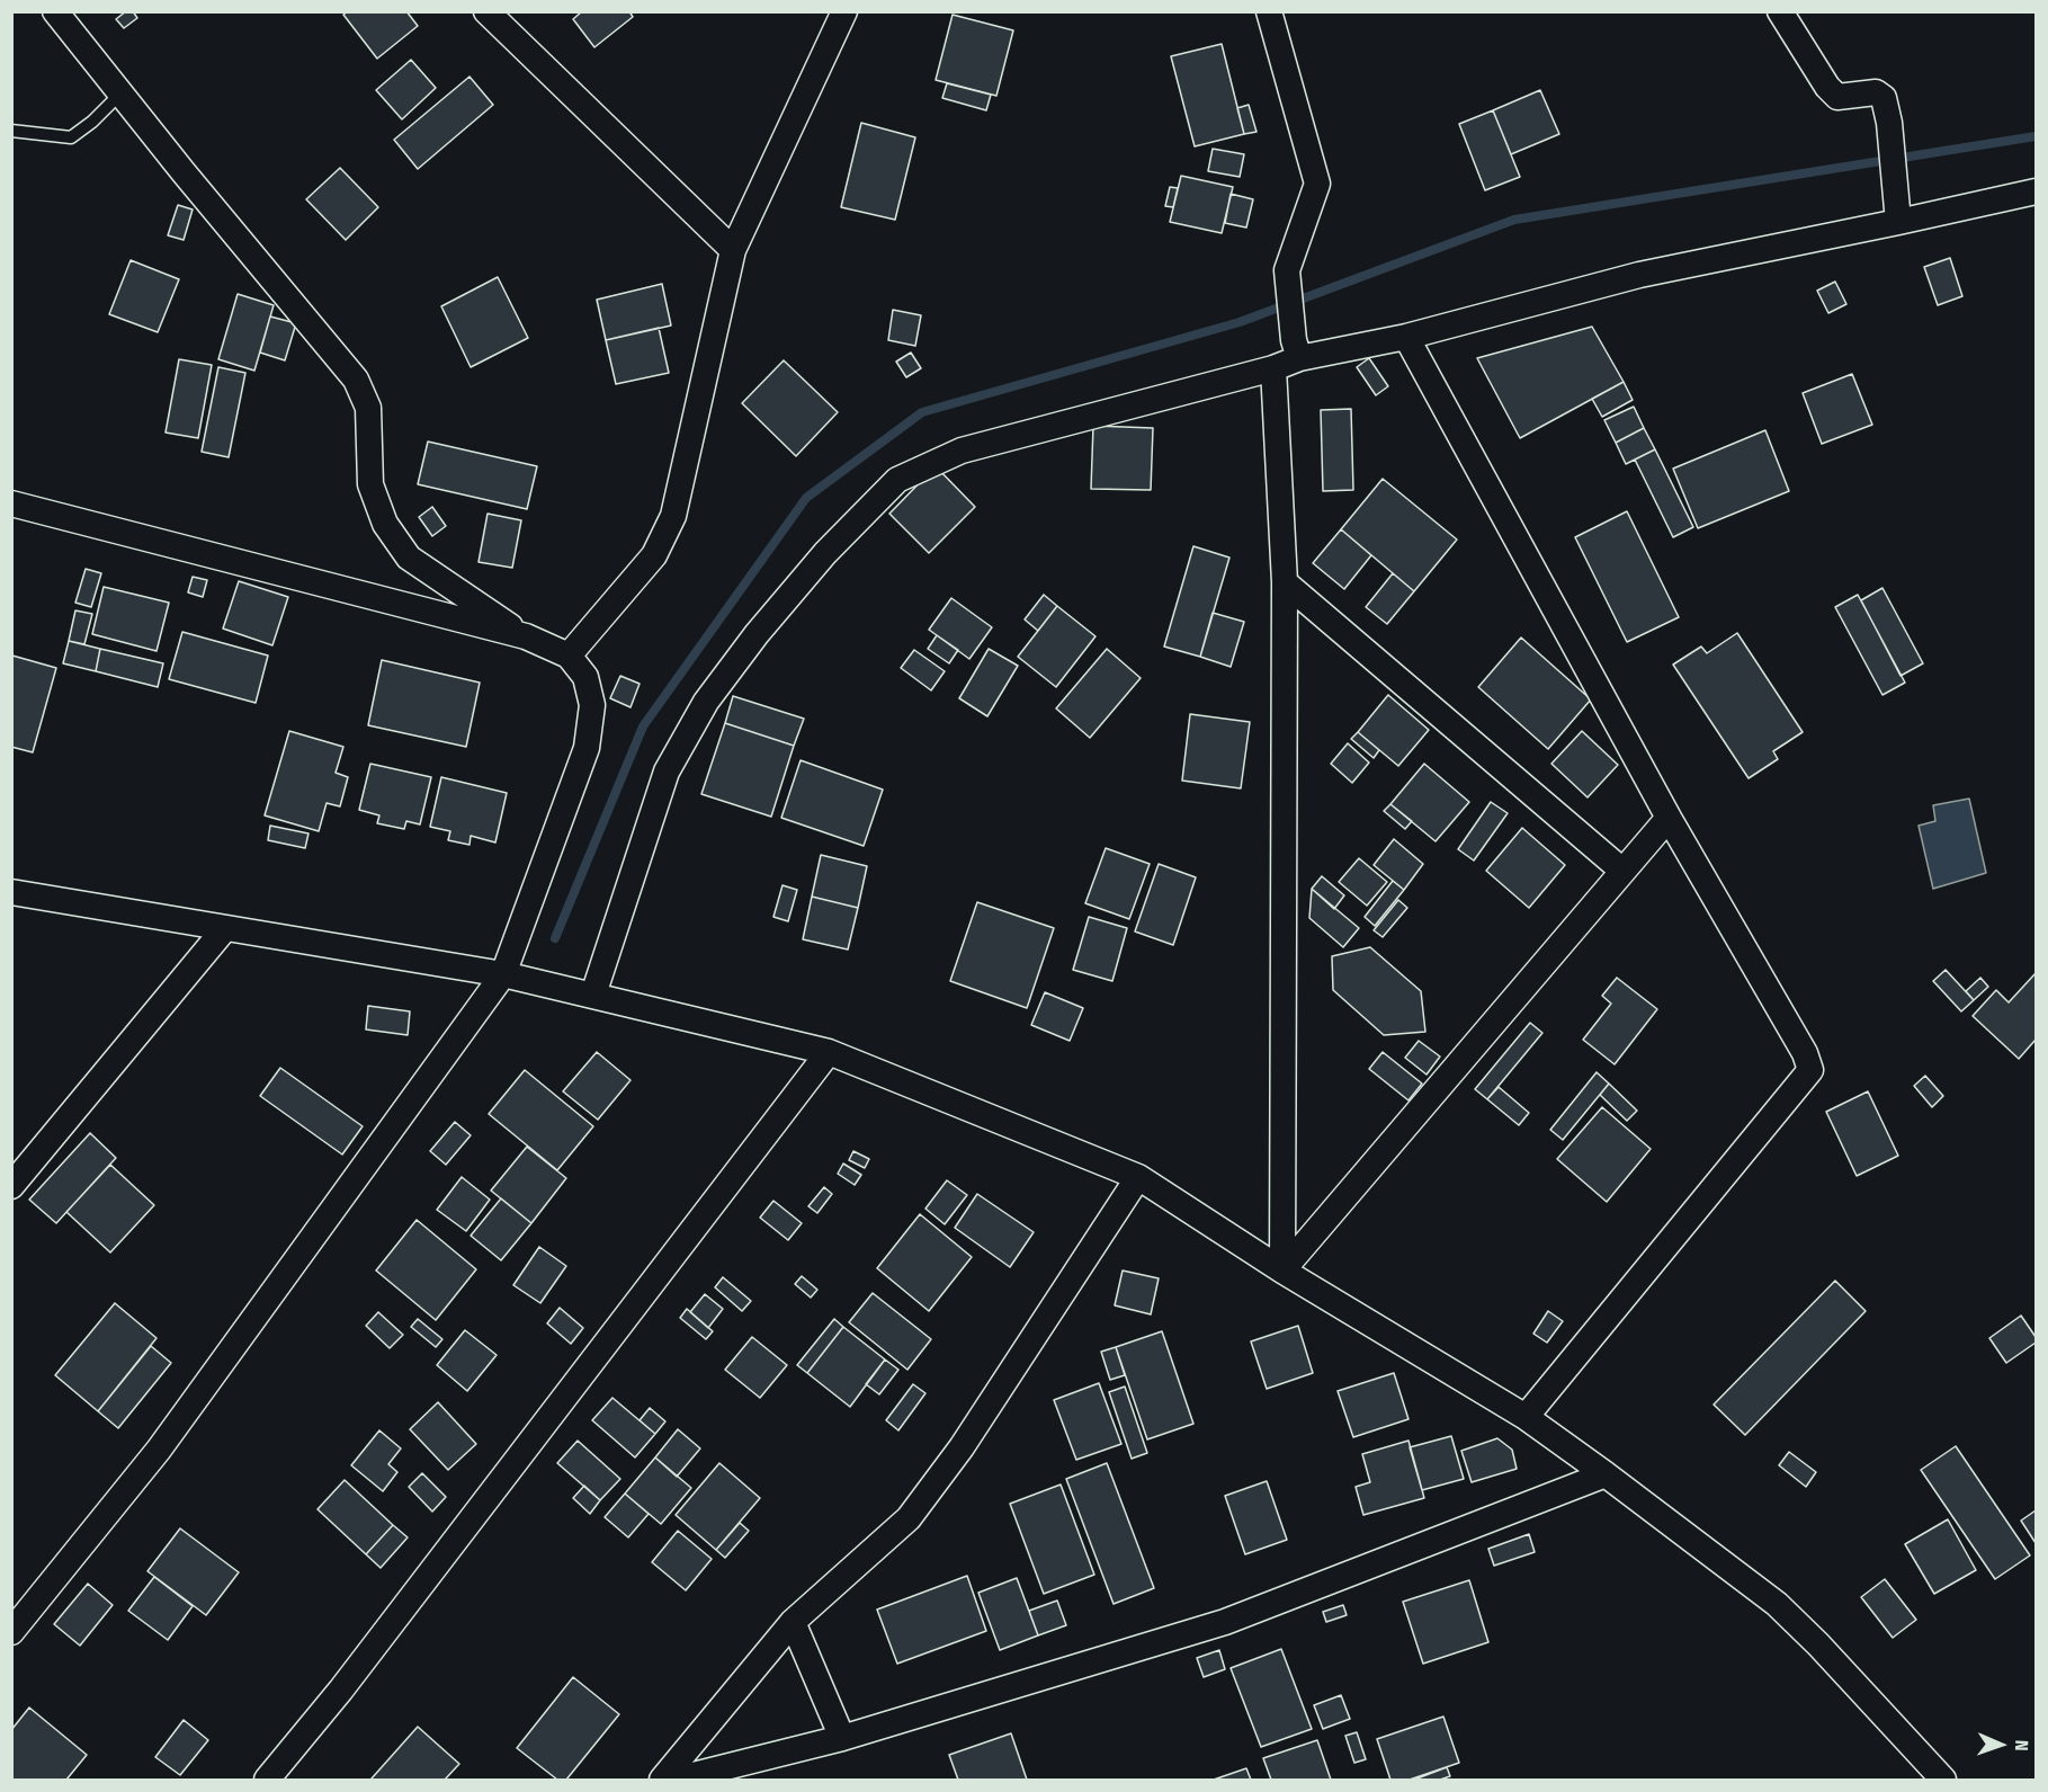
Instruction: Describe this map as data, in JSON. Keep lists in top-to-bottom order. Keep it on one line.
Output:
{"north":"right"}
